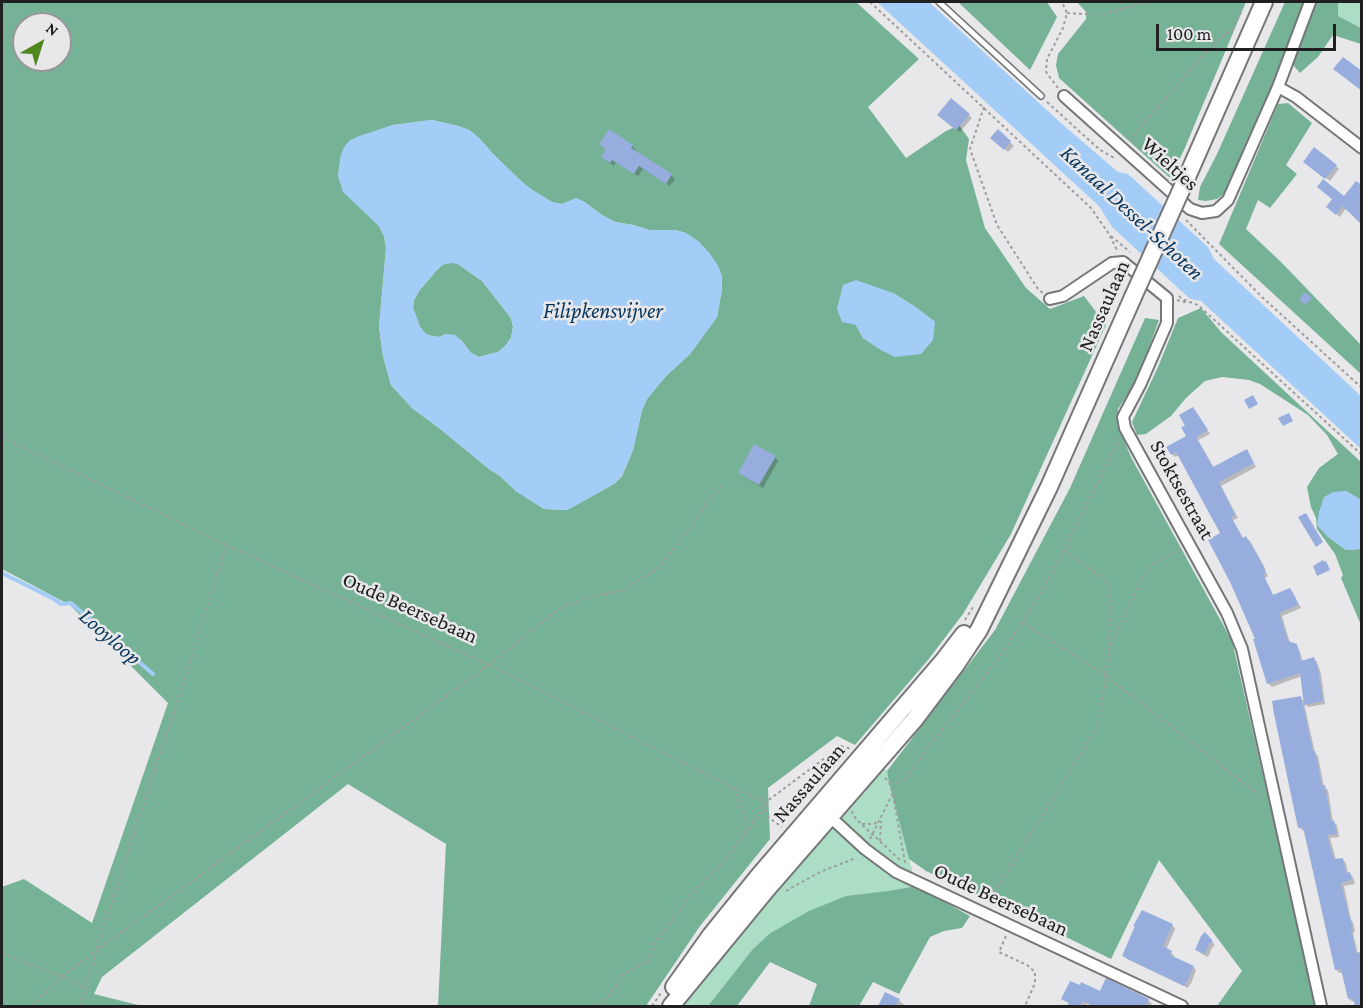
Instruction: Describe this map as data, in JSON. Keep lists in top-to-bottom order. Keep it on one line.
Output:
{"streets":{"main road":["Nassaulaan"],"street":["Wieltjes","Stoktsestraat","Oude Beersebaan"]},"crossings":[["Nassaulaan","Oude Beersebaan"]],"water":["Kanaal Dessel-Schoten","Filipkensvijver","Looyloop"],"scale_bar":"100 m","north":"top right"}
